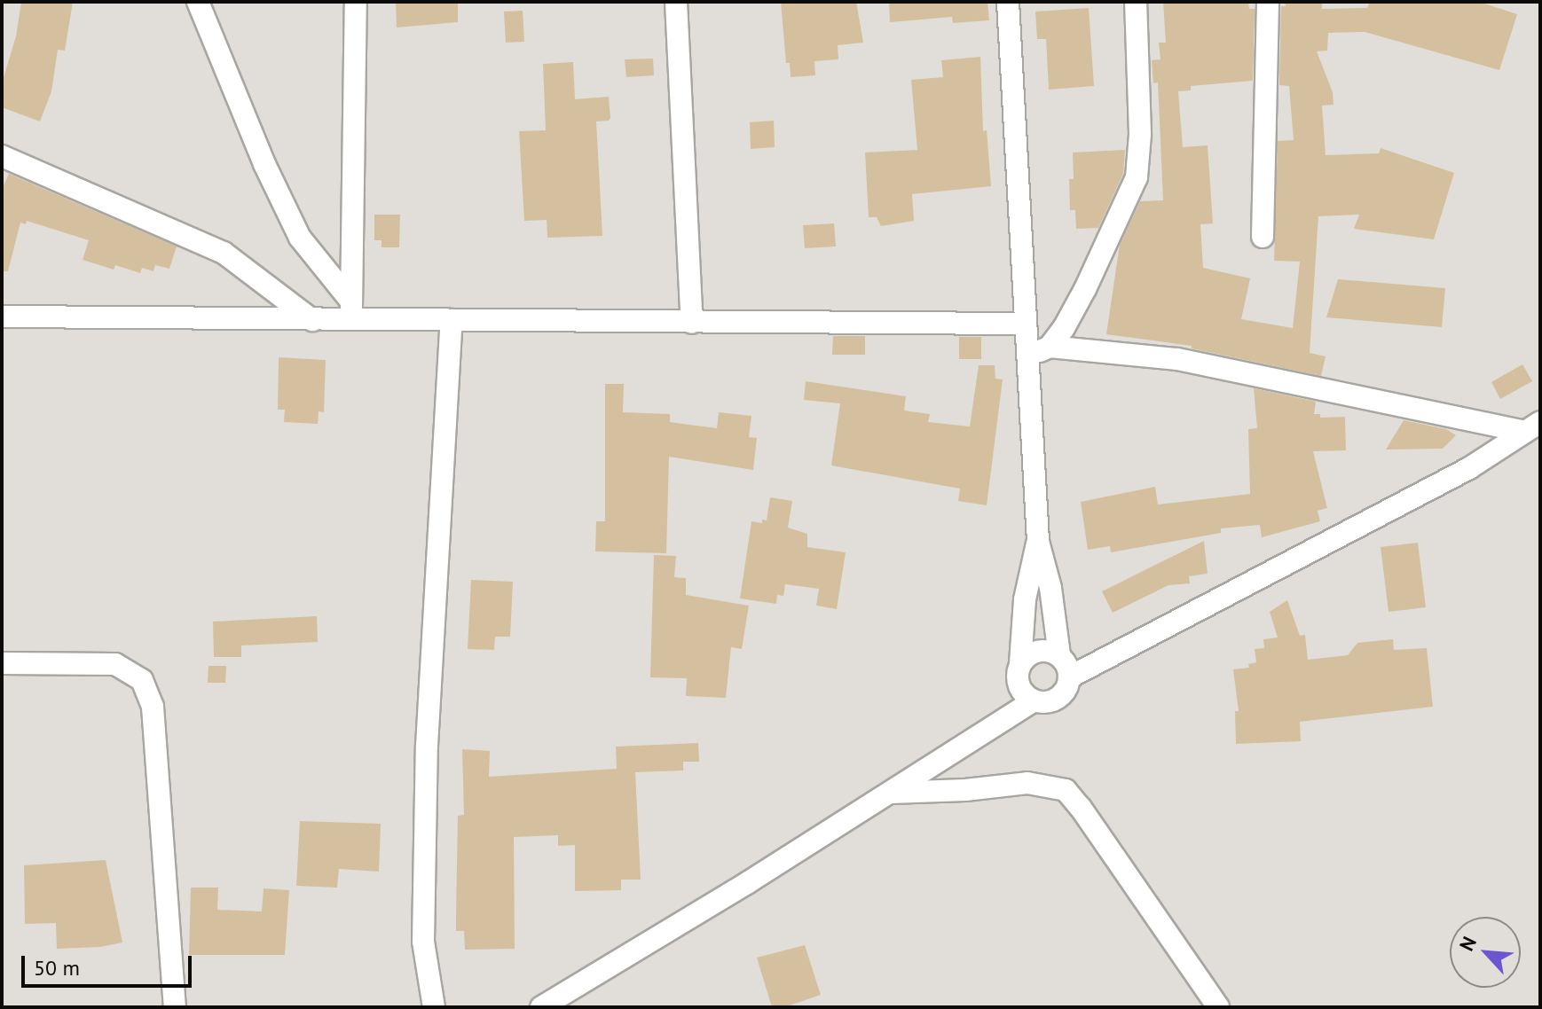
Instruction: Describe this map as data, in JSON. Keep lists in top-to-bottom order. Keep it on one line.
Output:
{"scale_bar":"50 m","north":"top left"}
